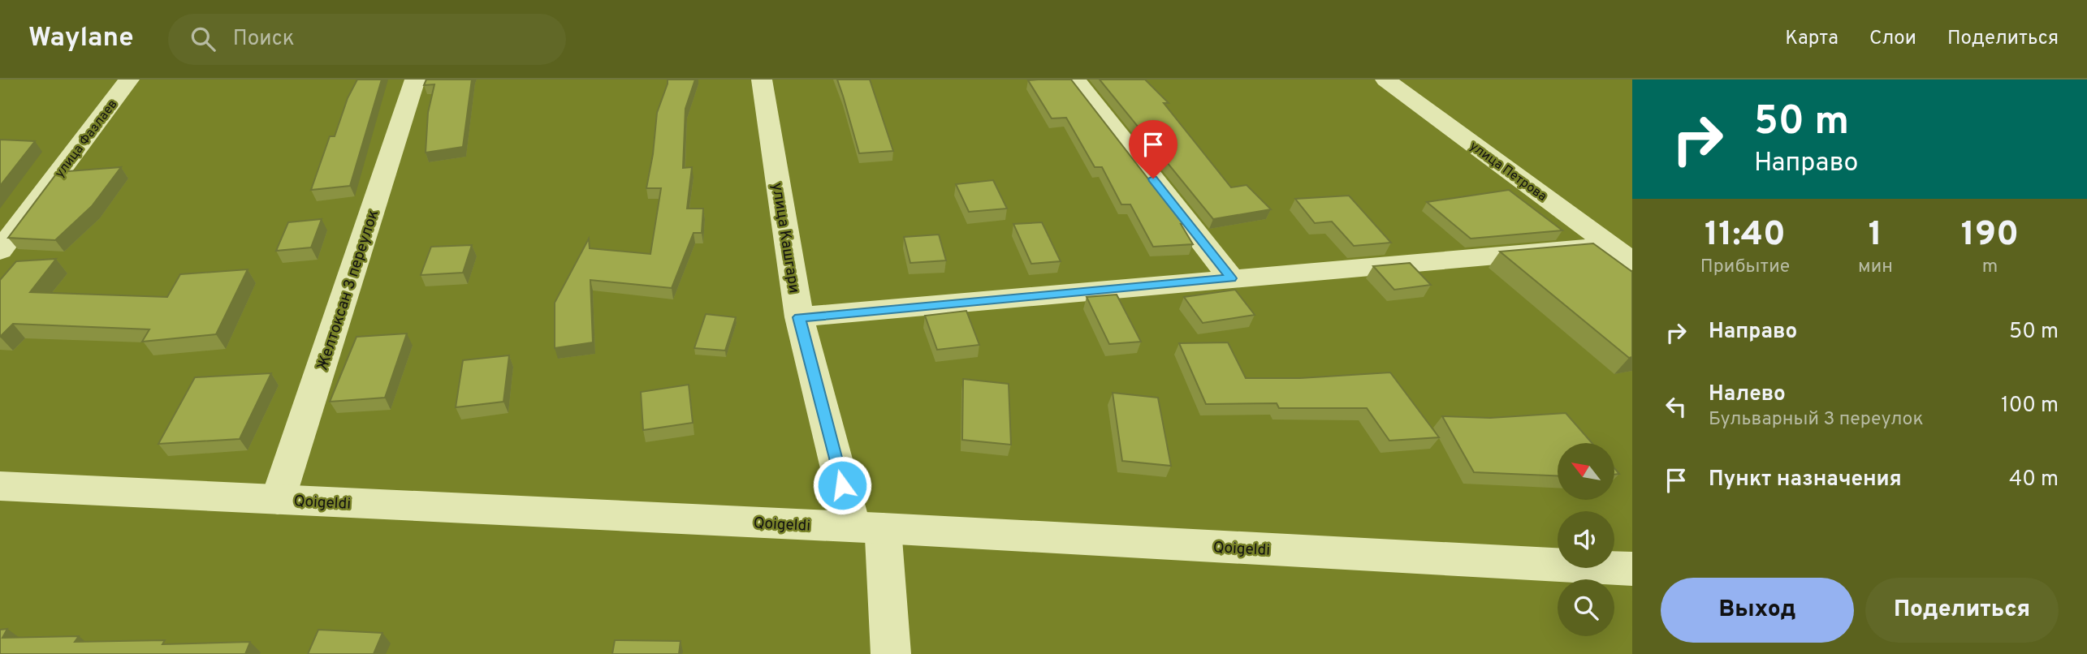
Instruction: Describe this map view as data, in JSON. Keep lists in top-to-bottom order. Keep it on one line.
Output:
{"streets":{"street":["улица Фазлаев","улица Петрова","улица Кашгари","Желтоксан 3 переулок","Qoigeldi"]},"crossings":[["улица Кашгари","Qoigeldi"],["Желтоксан 3 переулок","Qoigeldi"]],"north":"top left","page":{"header":"Waylane","search":"Поиск","nav":["Карта","Слои","Поделиться"],"turn":["50 m","Направо"],"eta":["11:40","Прибытие","1","мин","190","m"],"list":[{"name":"Направо","value":"50 m"},{"name":"Налево","note":"Бульварный 3 переулок","value":"100 m"},{"name":"Пункт назначения","value":"40 m"}],"buttons":["Выход","Поделиться"]}}
